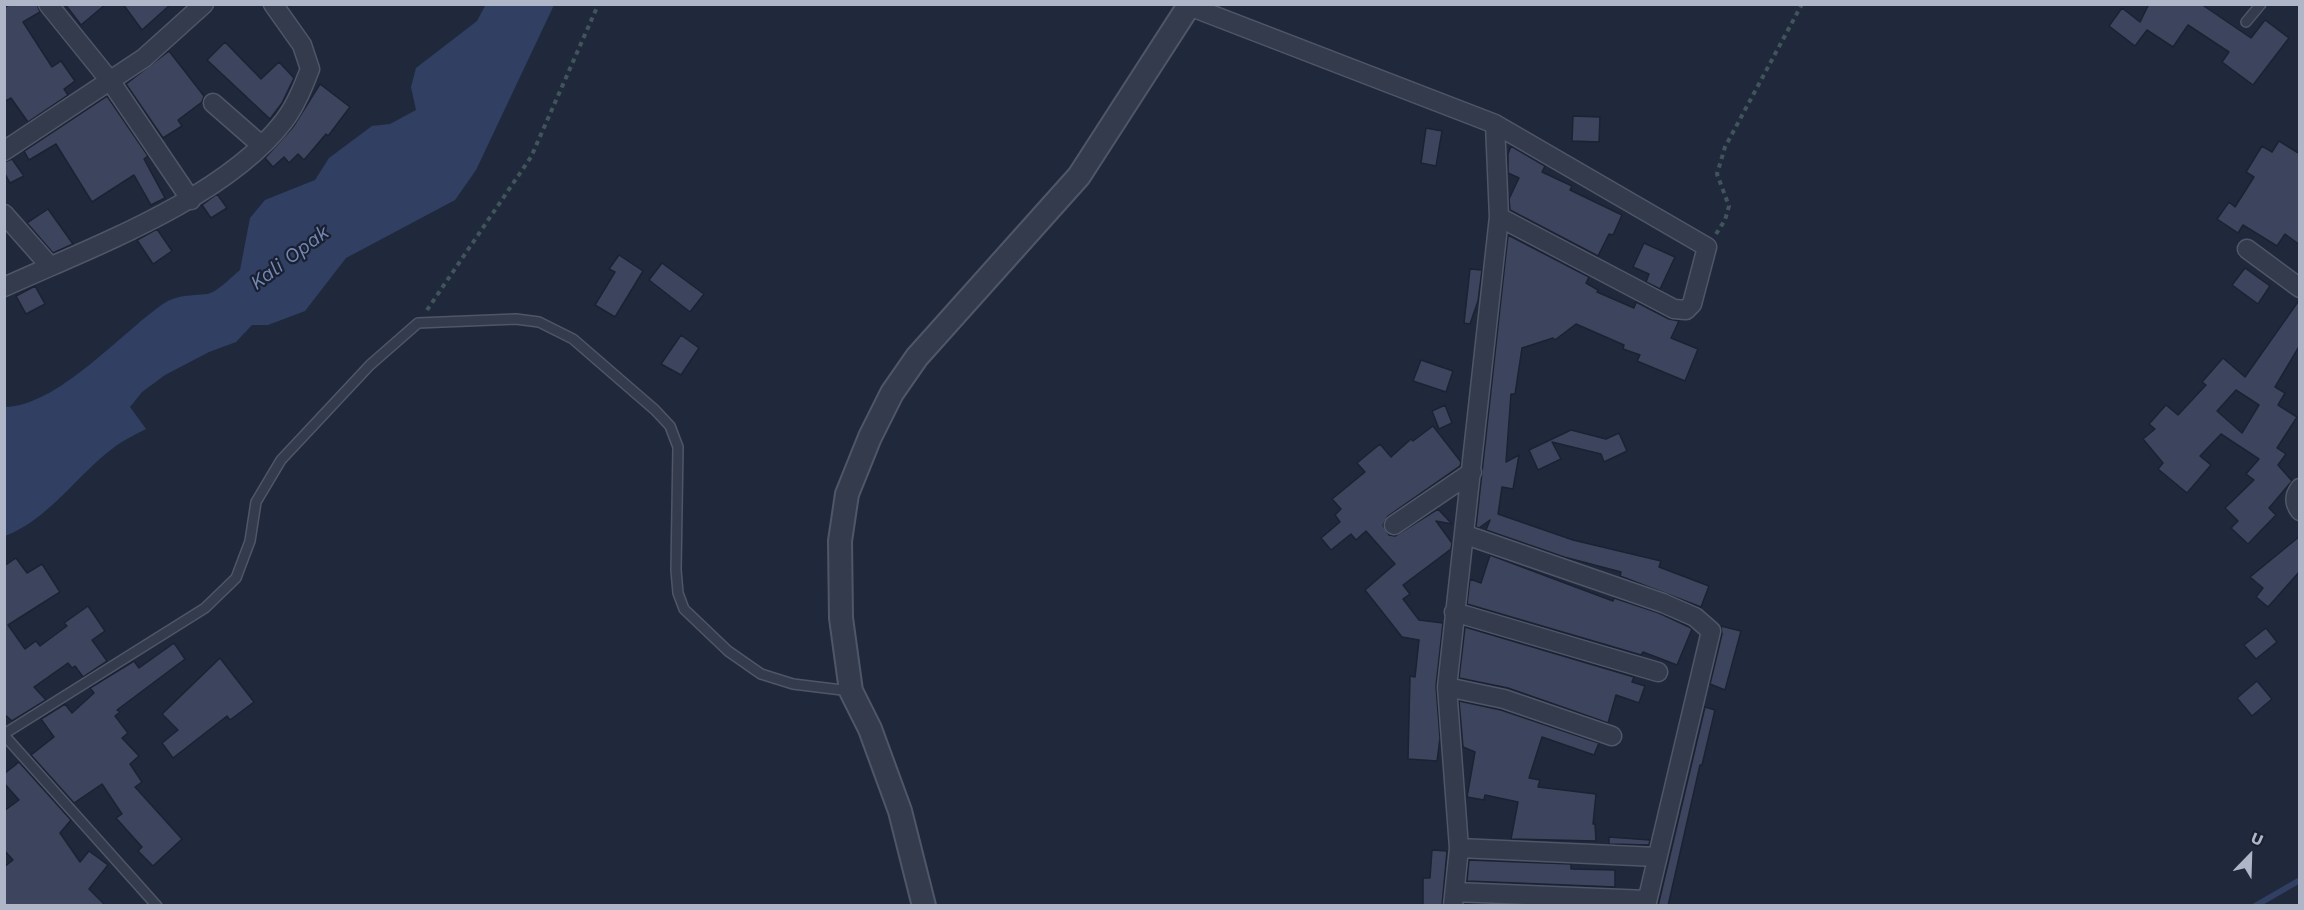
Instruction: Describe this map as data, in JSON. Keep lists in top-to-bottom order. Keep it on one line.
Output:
{"water":["Kali Opak"],"north":"top right"}
